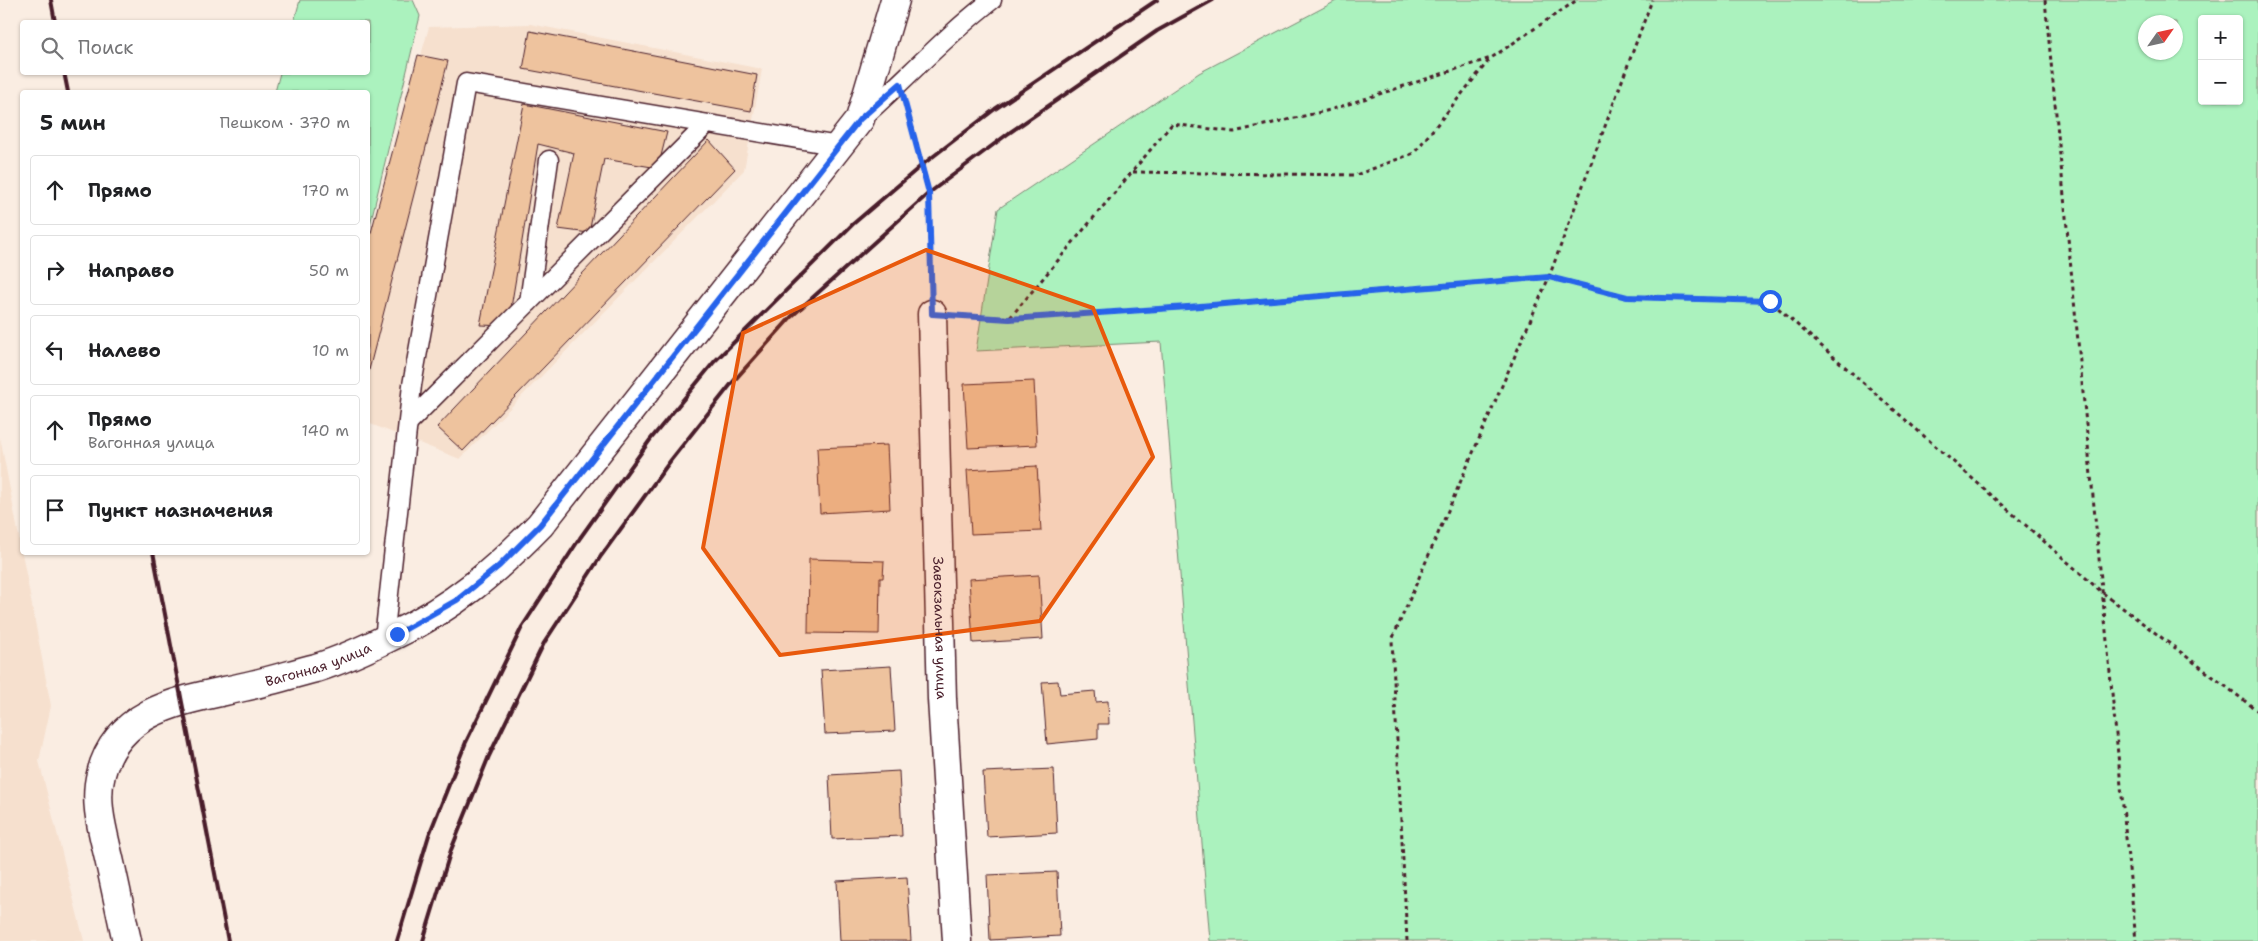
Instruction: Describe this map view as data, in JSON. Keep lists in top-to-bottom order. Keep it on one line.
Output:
{"streets":{"street":["Завокзальная улица","Вагонная улица"]},"north":"top right","page":{"map_buttons":["+","−"],"search":"Поиск","heading":["5 мин","Пешком · 370 m"],"list":[["Прямо","170 m"],["Направо","50 m"],["Налево","10 m"],["Прямо","Вагонная улица","140 m"],"Пункт назначения"]}}
